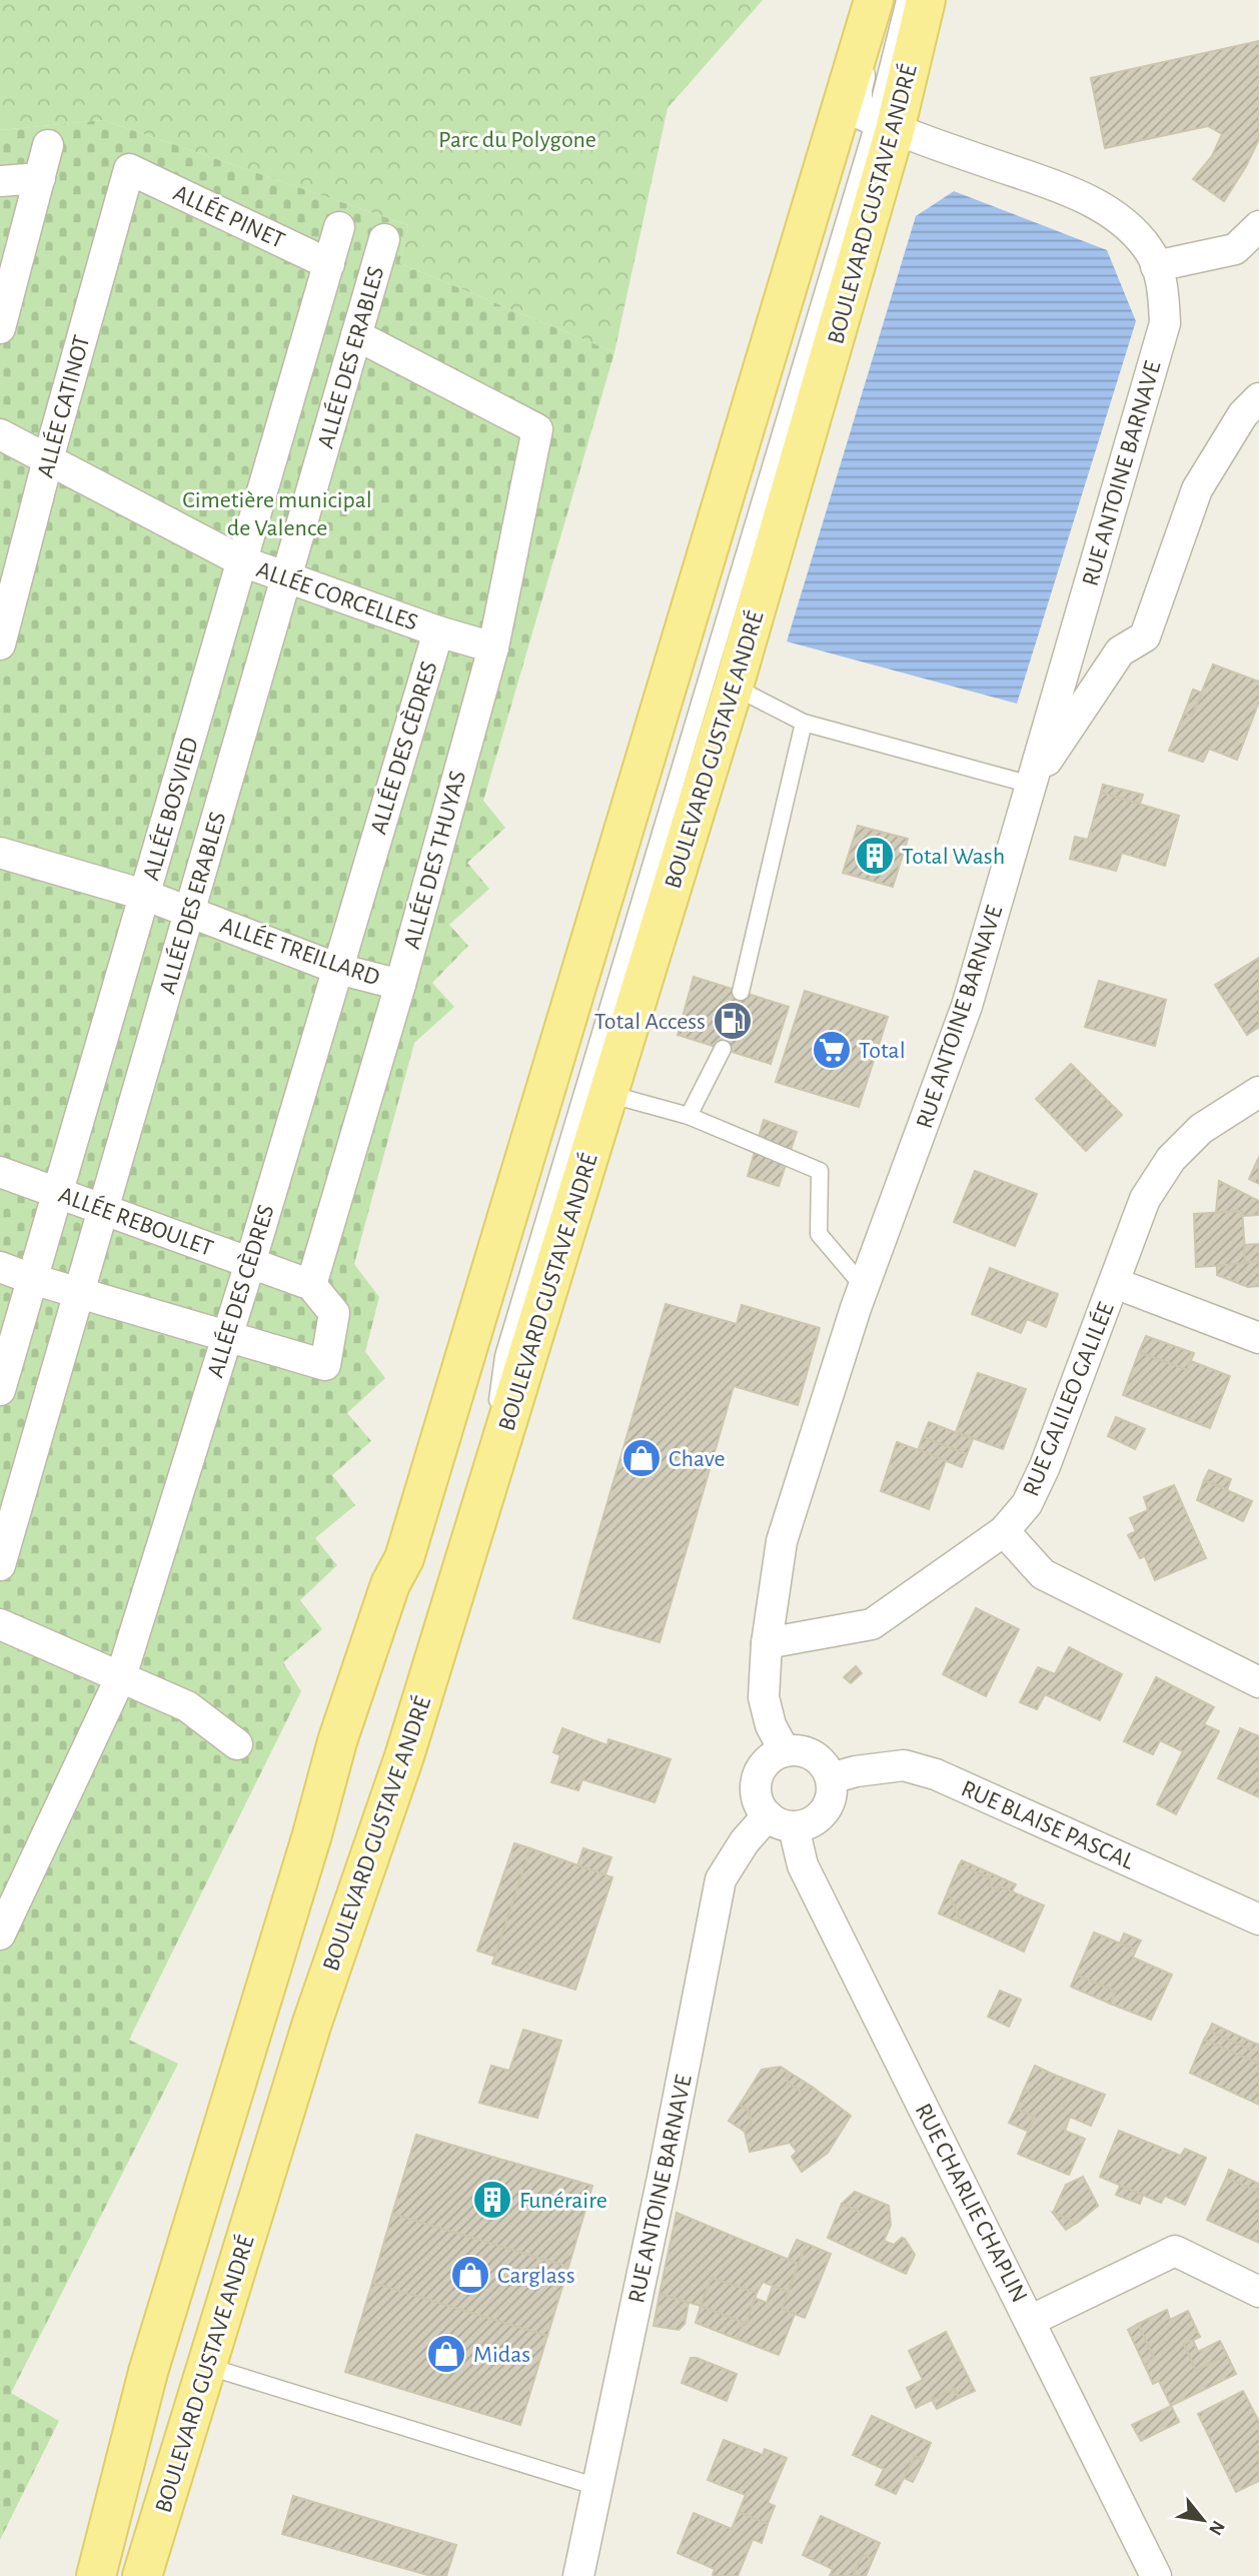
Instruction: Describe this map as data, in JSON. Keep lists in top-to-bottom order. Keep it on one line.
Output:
{"streets":{"main road":["BOULEVARD GUSTAVE ANDRÉ"],"street":["ALLÉE PINET","ALLÉE DES ERABLES","ALLÉE CATINOT","RUE ANTOINE BARNAVE","ALLÉE CORCELLES","ALLÉE DES CÈDRES","ALLÉE BOSVIED","ALLÉE DES THUYAS","ALLÉE TREILLARD","ALLÉE REBOULET","RUE GALILEO GALILÉE","RUE BLAISE PASCAL","RUE CHARLIE CHAPLIN"]},"crossings":[["BOULEVARD GUSTAVE ANDRÉ","RUE ANTOINE BARNAVE"],["ALLÉE PINET","ALLÉE CATINOT"],["ALLÉE PINET","ALLÉE BOSVIED"],["ALLÉE DES ERABLES","ALLÉE CORCELLES"],["ALLÉE DES ERABLES","ALLÉE DES THUYAS"],["ALLÉE DES ERABLES","ALLÉE TREILLARD"],["ALLÉE DES ERABLES","ALLÉE REBOULET"],["ALLÉE CATINOT","ALLÉE CORCELLES"],["RUE ANTOINE BARNAVE","RUE GALILEO GALILÉE"],["RUE ANTOINE BARNAVE","RUE BLAISE PASCAL"],["RUE ANTOINE BARNAVE","RUE CHARLIE CHAPLIN"],["ALLÉE CORCELLES","ALLÉE DES CÈDRES"],["ALLÉE CORCELLES","ALLÉE BOSVIED"],["ALLÉE CORCELLES","ALLÉE DES THUYAS"],["ALLÉE DES CÈDRES","ALLÉE TREILLARD"],["ALLÉE DES CÈDRES","ALLÉE REBOULET"],["ALLÉE BOSVIED","ALLÉE TREILLARD"],["ALLÉE BOSVIED","ALLÉE REBOULET"],["ALLÉE DES THUYAS","ALLÉE TREILLARD"],["ALLÉE DES THUYAS","ALLÉE REBOULET"],["RUE BLAISE PASCAL","RUE CHARLIE CHAPLIN"]],"parks":["Parc du Polygone","Cimetière municipal de Valence"],"places":{"building":["Total Wash","Funéraire"],"fuel station":["Total Access"],"supermarket":["Total"],"shop":["Chave","Carglass","Midas"]},"north":"bottom right"}
